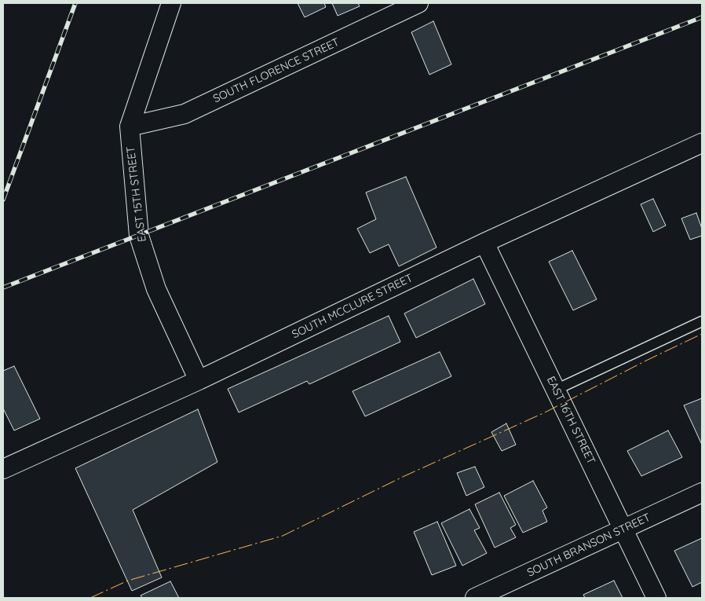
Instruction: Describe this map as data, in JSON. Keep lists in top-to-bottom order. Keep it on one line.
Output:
{"streets":{"street":["SOUTH FLORENCE STREET","EAST 15TH STREET","SOUTH MCCLURE STREET","EAST 16TH STREET","SOUTH BRANSON STREET"]},"crossings":[["SOUTH FLORENCE STREET","EAST 15TH STREET"],["EAST 15TH STREET","SOUTH MCCLURE STREET"],["SOUTH MCCLURE STREET","EAST 16TH STREET"],["EAST 16TH STREET","SOUTH BRANSON STREET"]]}
